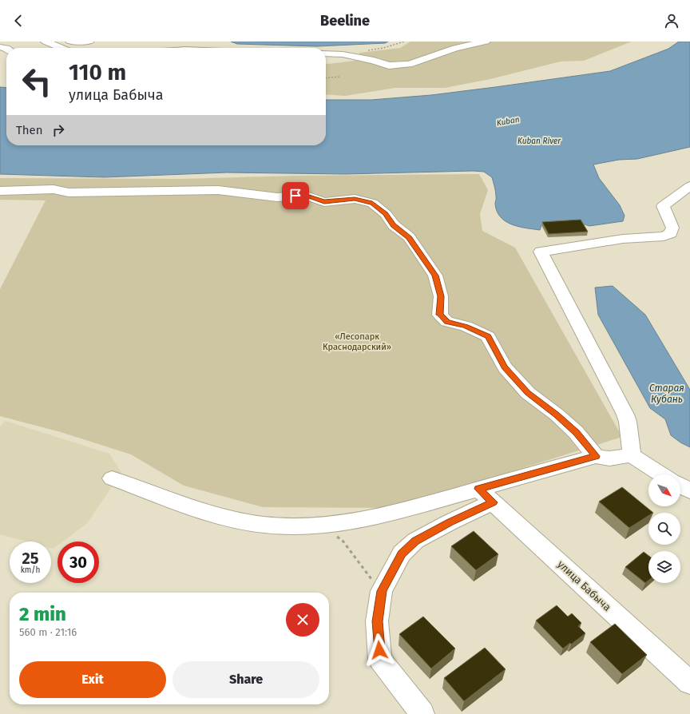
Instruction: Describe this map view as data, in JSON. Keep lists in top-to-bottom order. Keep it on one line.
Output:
{"streets":{"street":["улица Бабыча"]},"water":["Kuban","Kuban River","Старая Кубань"],"parks":["«Лесопарк Краснодарский»"],"north":"bottom right","page":{"header":"Beeline","turn":["110 m","улица Бабыча"],"then":"Then","speed":"25 km/h","limit":"30","heading":["2 min","560 m · 21:16"],"buttons":["Exit","Share"]}}
